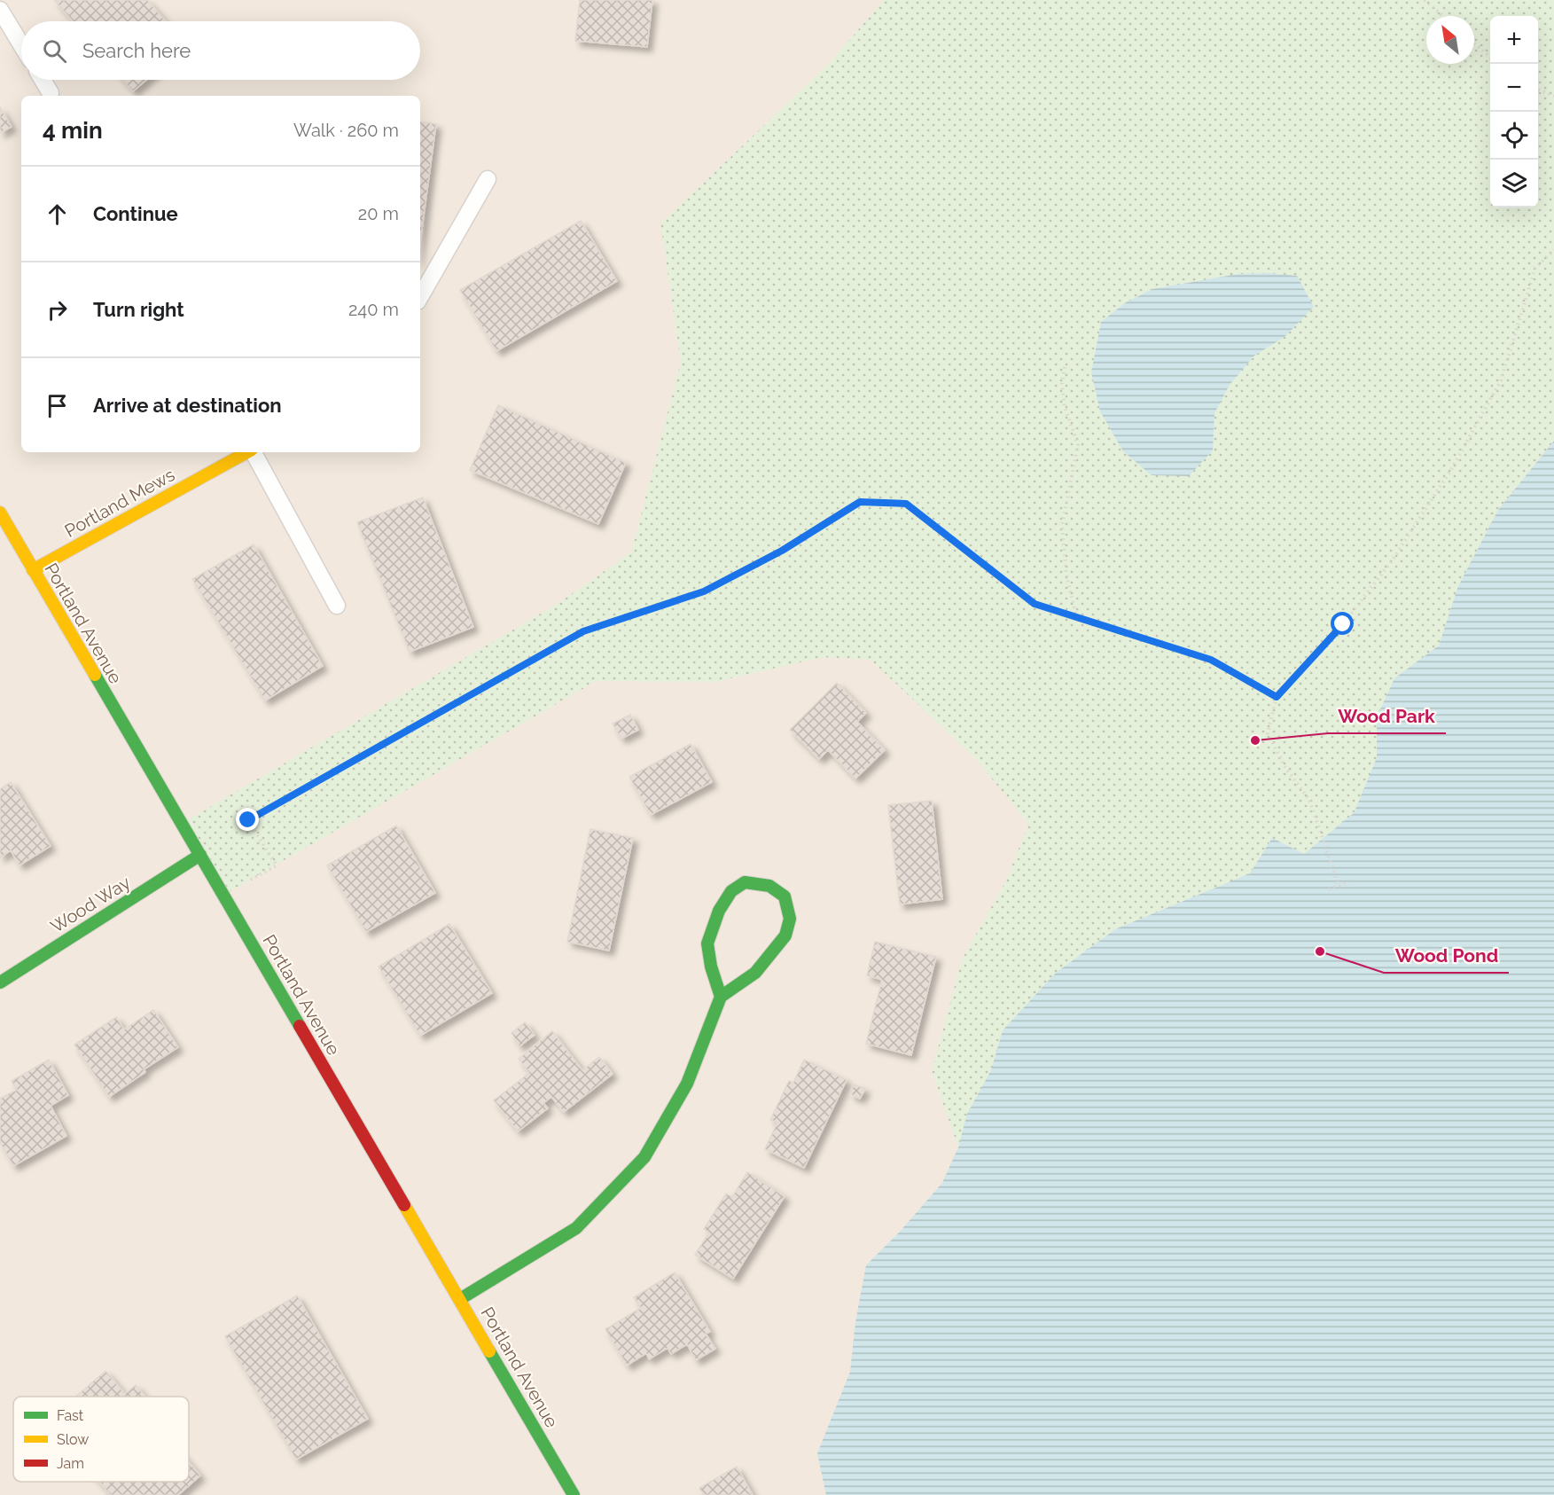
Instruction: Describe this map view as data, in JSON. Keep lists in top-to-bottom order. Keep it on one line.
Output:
{"streets":{"street":["Portland Mews","Portland Avenue","Wood Way"]},"crossings":[["Portland Mews","Portland Avenue"],["Portland Avenue","Wood Way"]],"places":["Wood Park","Wood Pond"],"legend":["Fast","Slow","Jam"],"north":"top left","page":{"map_buttons":["+","−"],"search":"Search here","heading":["4 min","Walk · 260 m"],"list":[["Continue","20 m"],["Turn right","240 m"],"Arrive at destination"]}}
